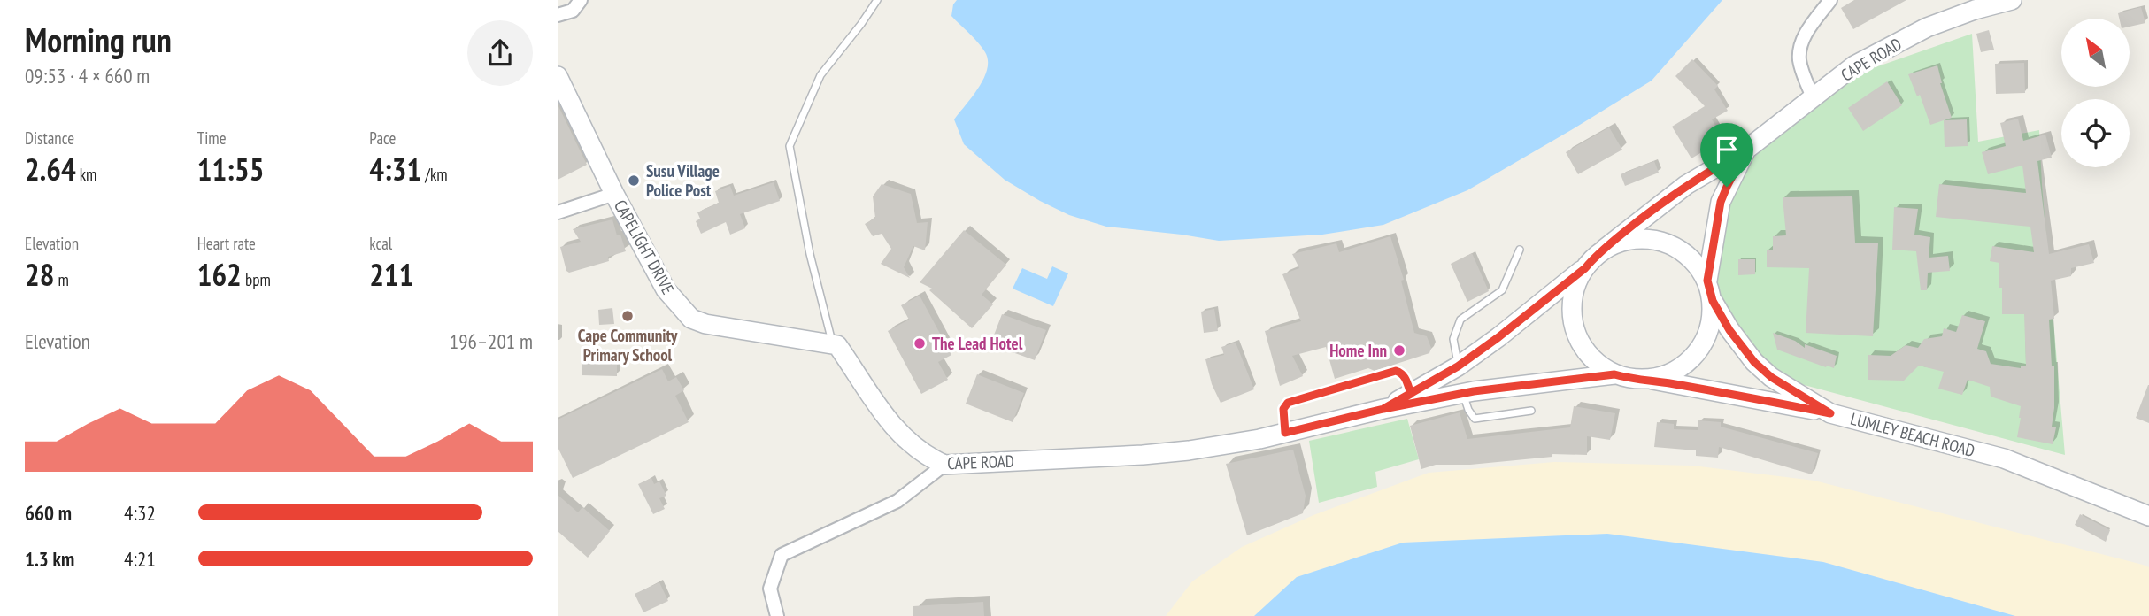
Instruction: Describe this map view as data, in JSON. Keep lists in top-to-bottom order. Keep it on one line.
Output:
{"streets":{"main road":["CAPE ROAD","CAPELIGHT DRIVE","LUMLEY BEACH ROAD"]},"crossings":[["CAPE ROAD","CAPELIGHT DRIVE"],["CAPE ROAD","LUMLEY BEACH ROAD"]],"places":["Susu Village Police Post","Cape Community Primary School","The Lead Hotel","Home Inn"],"north":"top left","page":{"heading":["Morning run","09:53 · 4 × 660 m"],"stats":[["Distance","2.64 km"],["Time","11:55"],["Pace","4:31 /km"],["Elevation","28 m"],["Heart rate","162 bpm"],["kcal","211"]],"chart":["Elevation","196–201 m"],"list":[{"name":"660 m","note":"4:32"},{"name":"1.3 km","note":"4:21"}]}}
